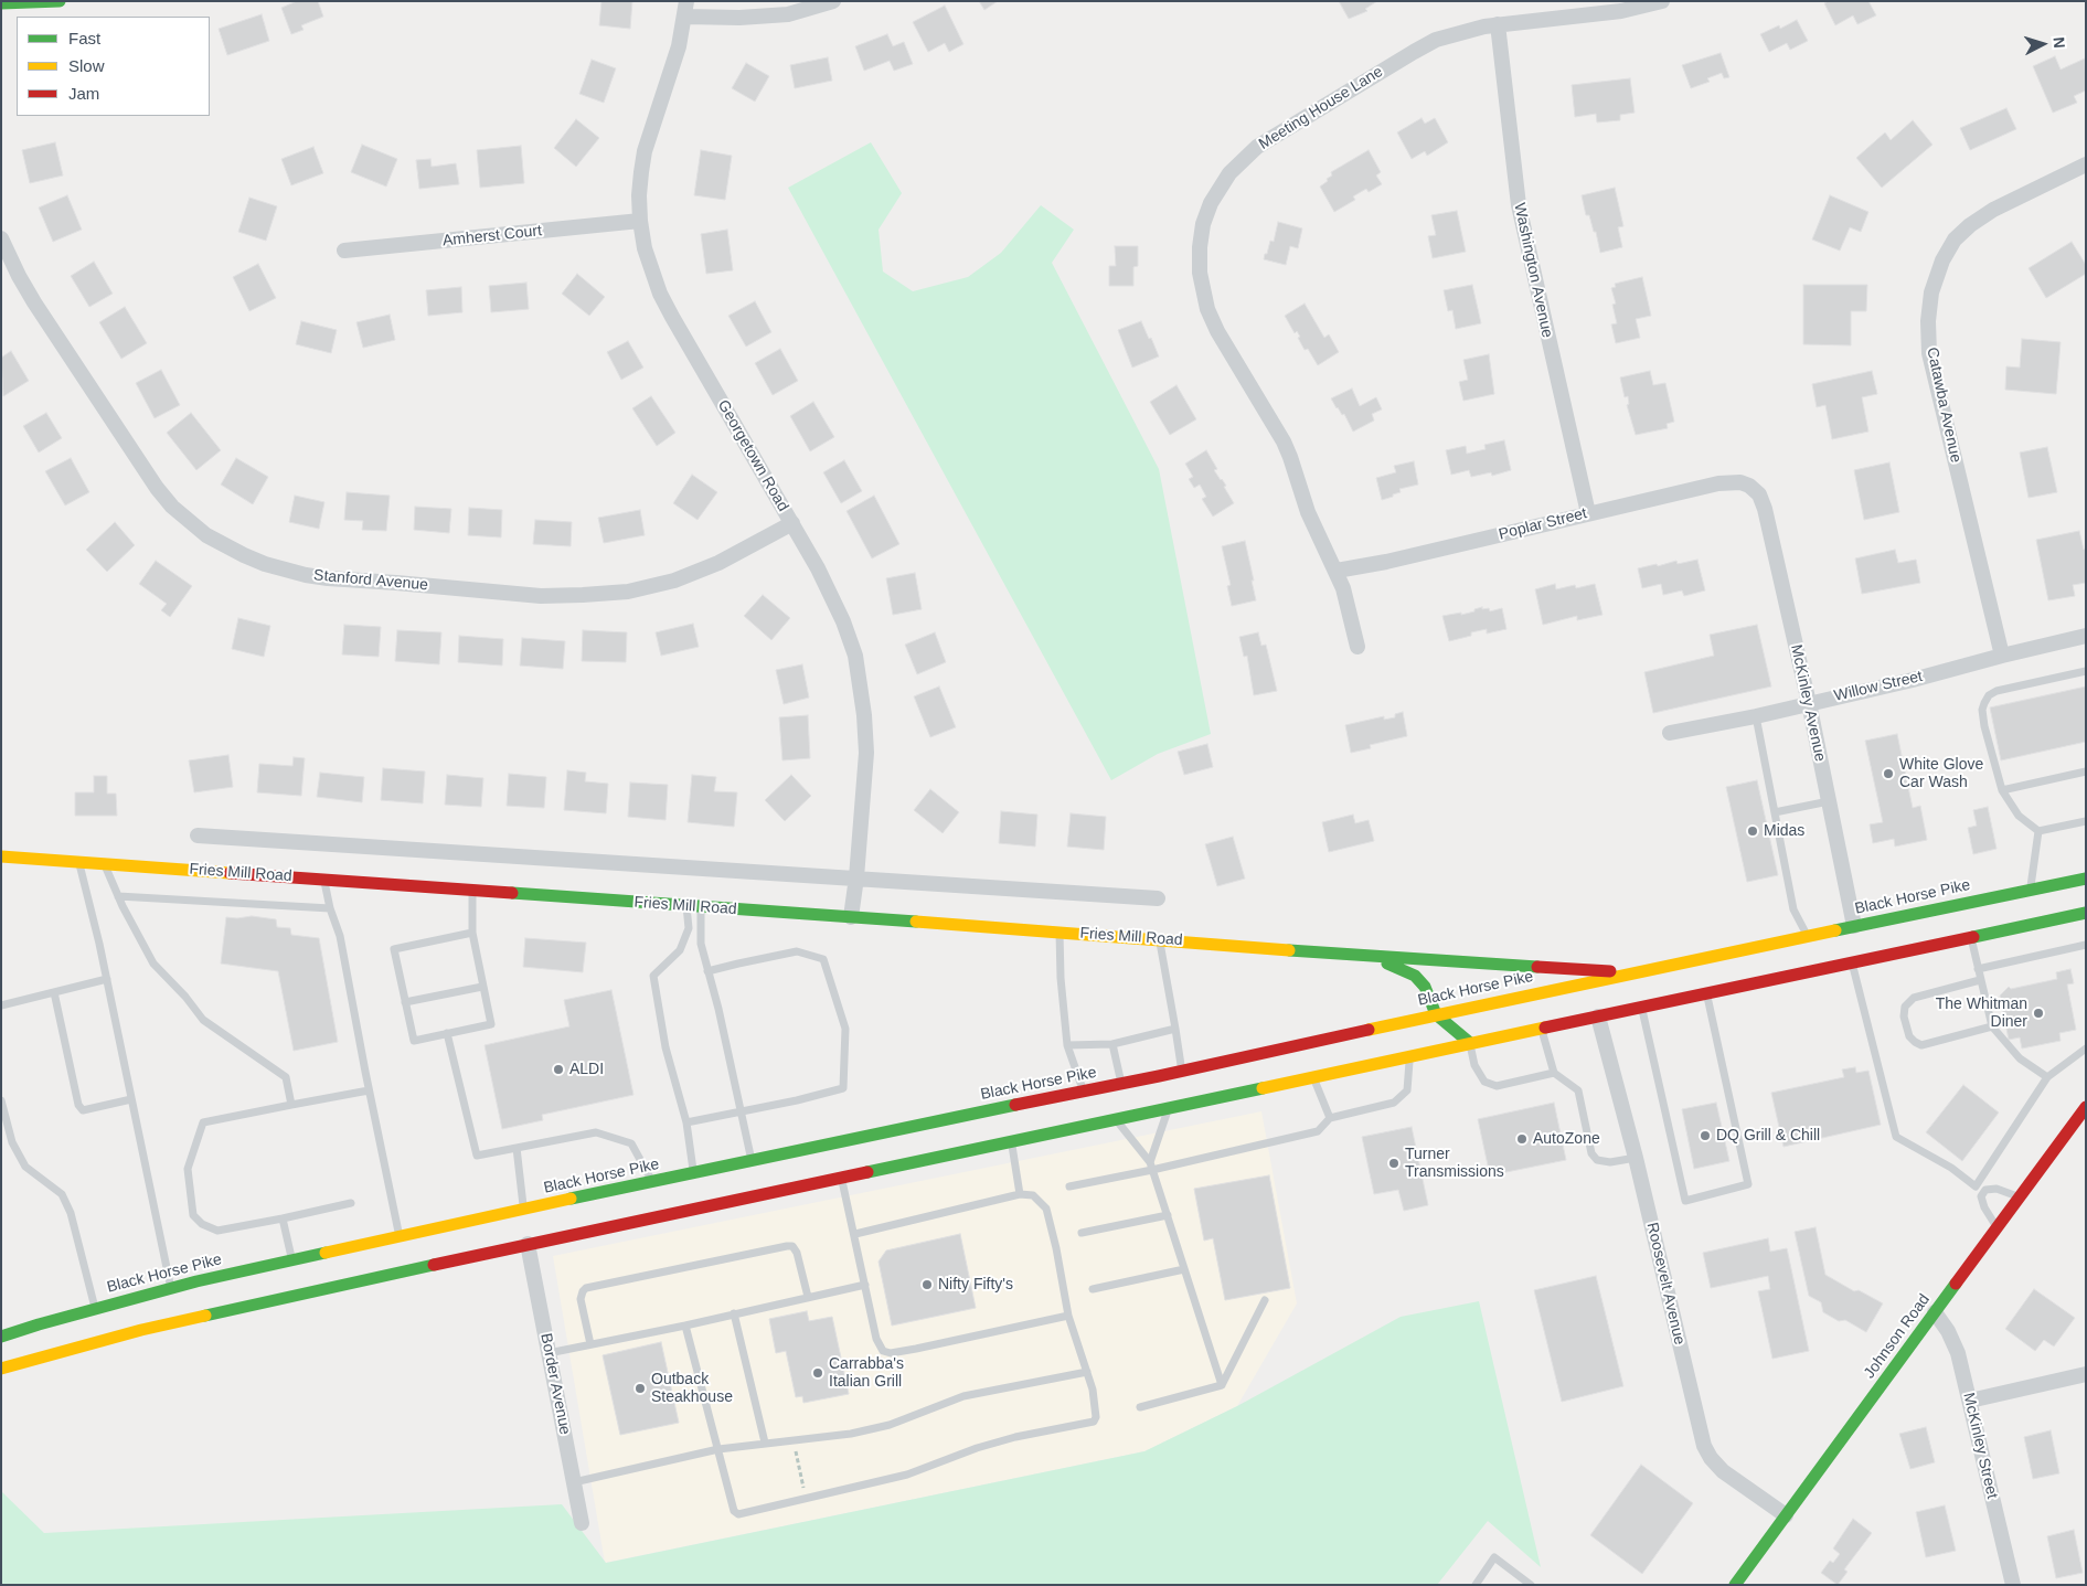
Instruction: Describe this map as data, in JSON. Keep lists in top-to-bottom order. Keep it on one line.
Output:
{"streets":{"main road":["Fries Mill Road","Black Horse Pike","Johnson Road"],"street":["Meeting House Lane","Amherst Court","Washington Avenue","Catawba Avenue","Georgetown Road","Poplar Street","Stanford Avenue","Willow Street","McKinley Avenue","Roosevelt Avenue","Border Avenue","McKinley Street"]},"crossings":[["Meeting House Lane","Washington Avenue"],["Meeting House Lane","Poplar Street"],["Amherst Court","Georgetown Road"],["Washington Avenue","Poplar Street"],["Catawba Avenue","Willow Street"],["Georgetown Road","Stanford Avenue"],["Georgetown Road","Fries Mill Road"],["Poplar Street","McKinley Avenue"],["Willow Street","McKinley Avenue"],["McKinley Avenue","Black Horse Pike"],["Fries Mill Road","Black Horse Pike"],["Roosevelt Avenue","Johnson Road"],["Johnson Road","McKinley Street"]],"places":["White Glove Car Wash","Midas","The Whitman Diner","ALDI","DQ Grill & Chill","AutoZone","Turner Transmissions","Nifty Fifty's","Carrabba's Italian Grill","Outback Steakhouse"],"legend":["Fast","Slow","Jam"],"north":"right"}
